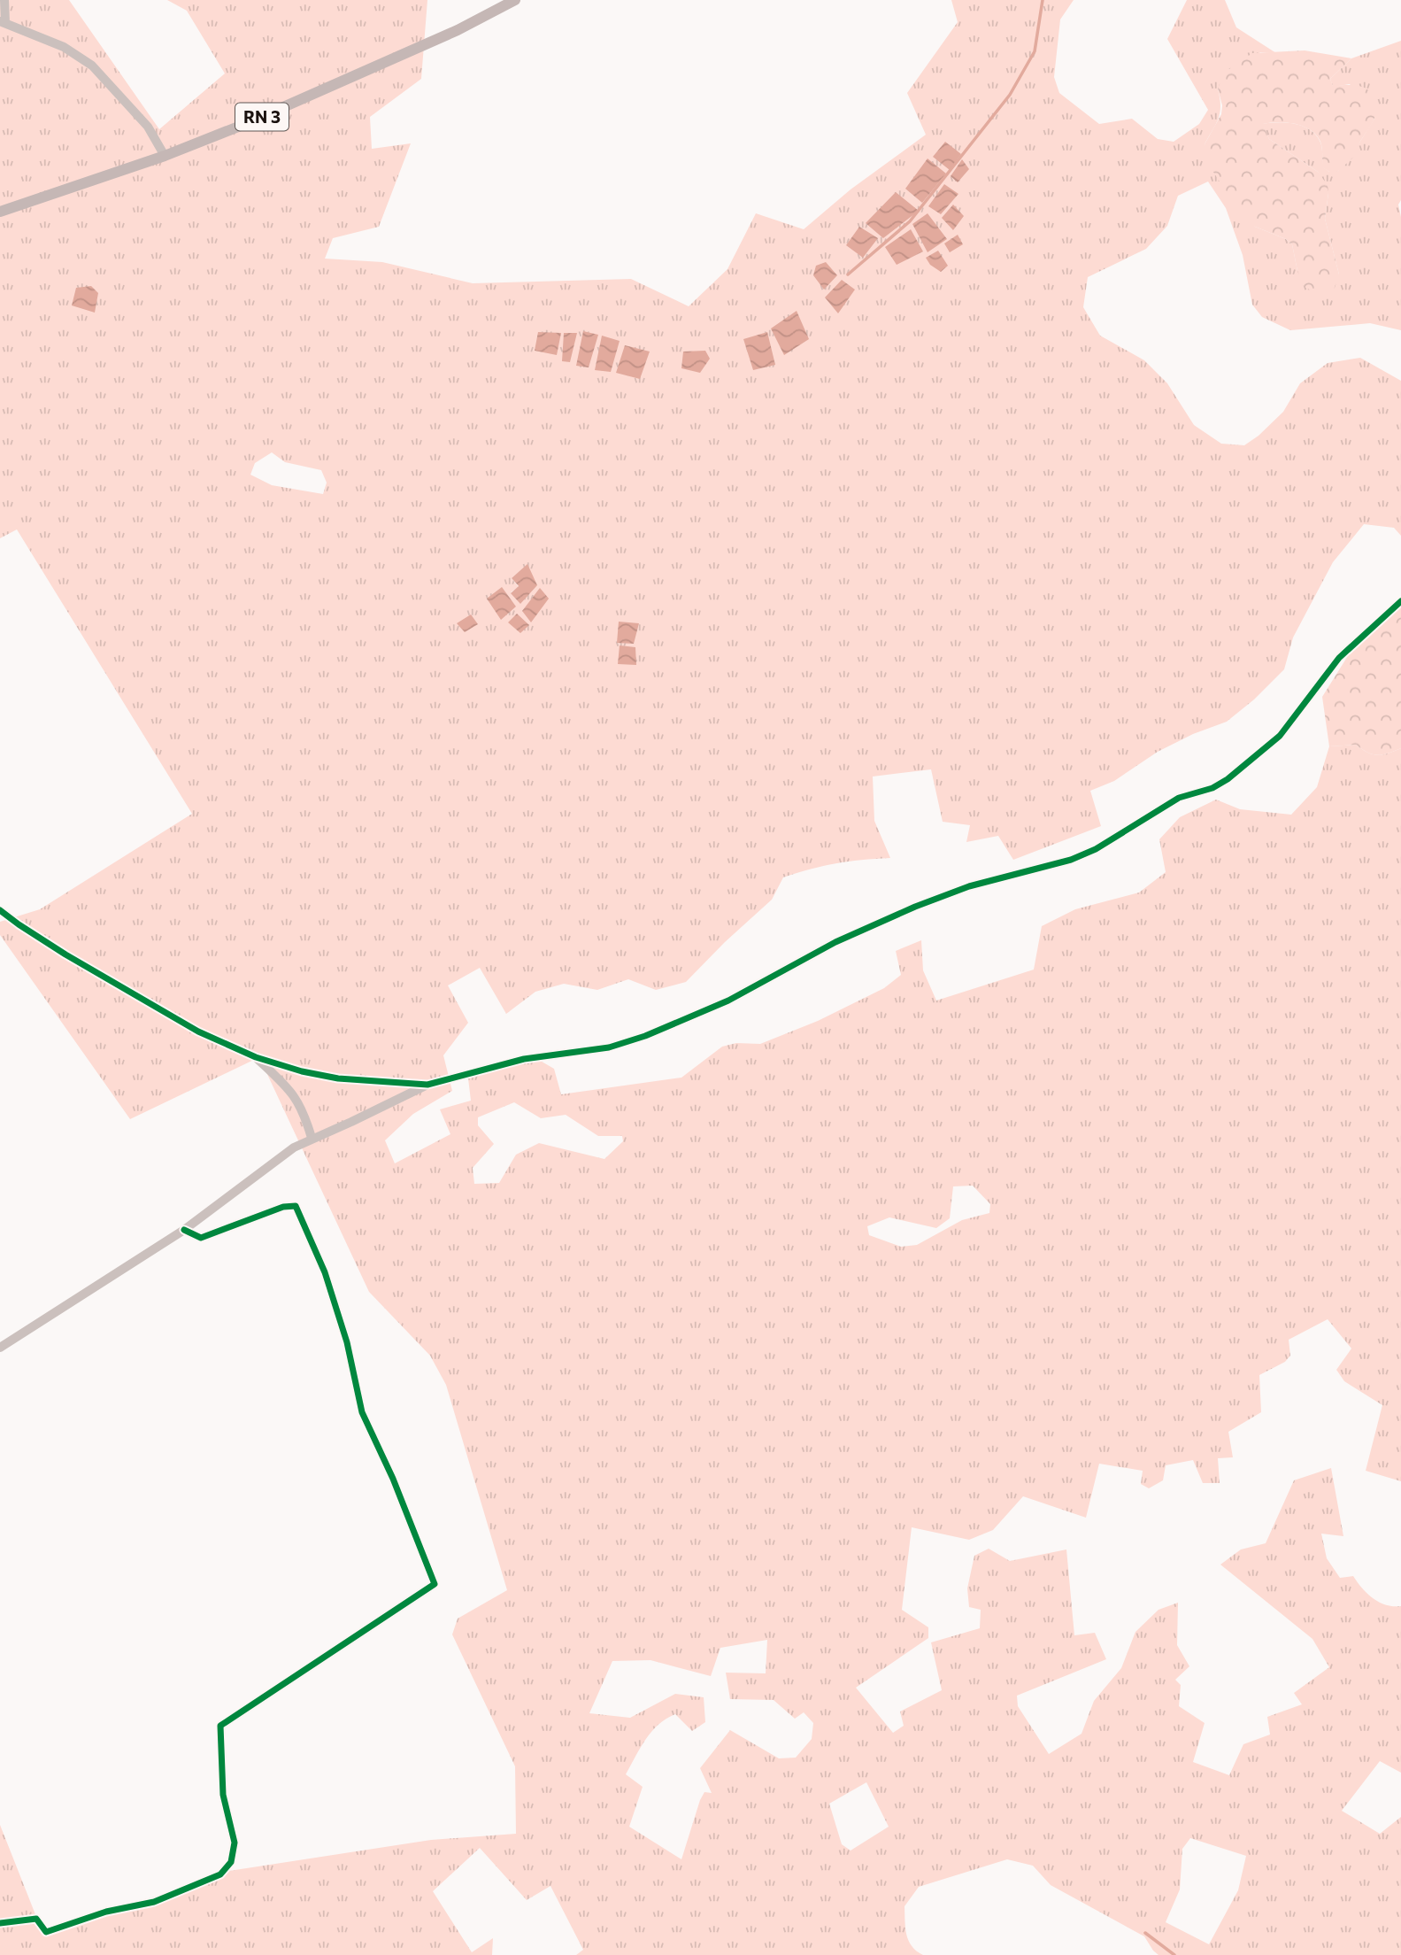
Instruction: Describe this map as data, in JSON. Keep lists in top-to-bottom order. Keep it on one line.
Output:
{"streets":{"main road":["RN 3"]}}
